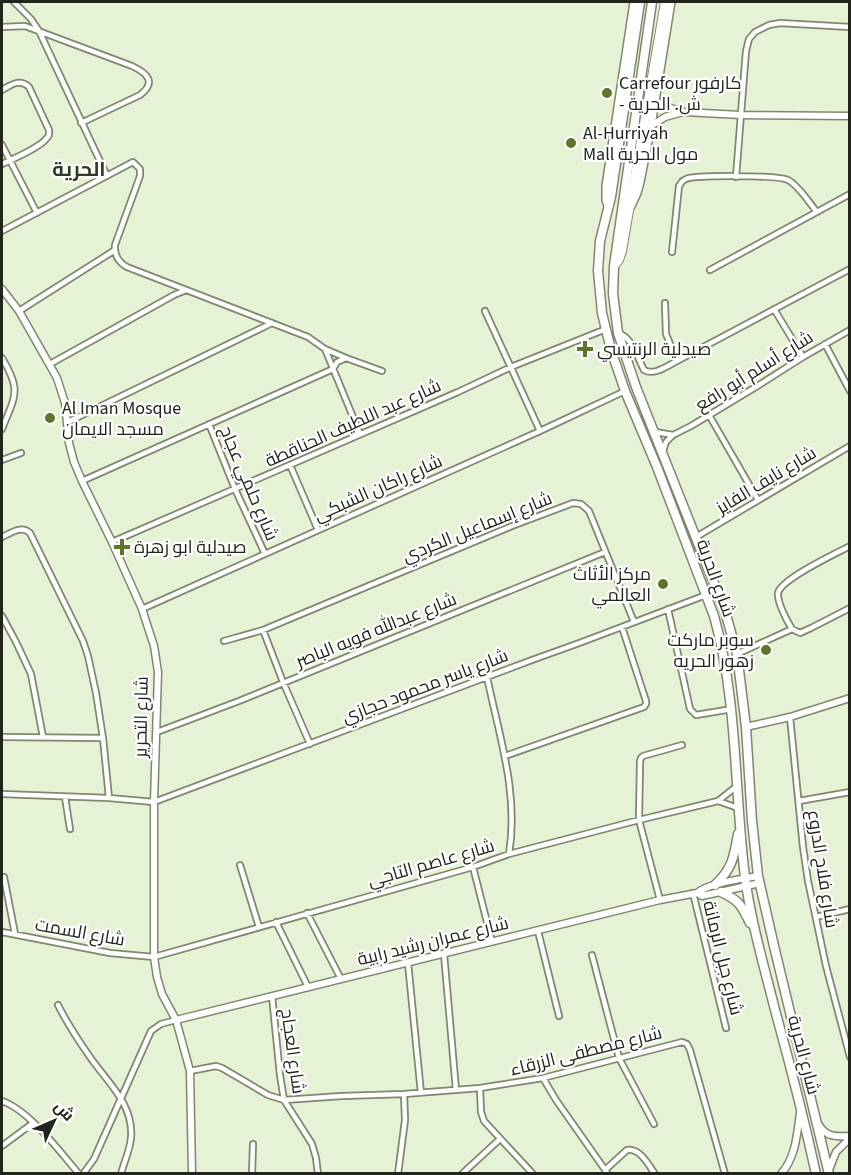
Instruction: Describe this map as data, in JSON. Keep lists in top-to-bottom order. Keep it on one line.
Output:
{"streets":{"highway":["شارع الحرية"],"street":["شارع أسلم أبو رافع","شارع عبد اللطيف الحناقطة","شارع نايف الفايز","شارع حلمي عجاج","شارع راكان الشبكي","شارع إسماعيل الكردي","شارع عبدالله فويه الباصر","شارع ياسر محمود حجازي","شارع التحرير","شارع عاصم التاجي","شارع فلاح الدروع","شارع السمت","شارع عمران رشيد رابية","شارع جبل الرمانة","شارع العجاج","شارع مصطفى الزرقاء"]},"crossings":[["شارع عبد اللطيف الحناقطة","شارع حلمي عجاج"],["شارع عبد اللطيف الحناقطة","شارع الحرية"],["شارع عبد اللطيف الحناقطة","شارع التحرير"],["شارع نايف الفايز","شارع الحرية"],["شارع حلمي عجاج","شارع راكان الشبكي"],["شارع راكان الشبكي","شارع الحرية"],["شارع راكان الشبكي","شارع التحرير"],["شارع إسماعيل الكردي","شارع عبدالله فويه الباصر"],["شارع إسماعيل الكردي","شارع ياسر محمود حجازي"],["شارع الحرية","شارع ياسر محمود حجازي"],["شارع الحرية","شارع عاصم التاجي"],["شارع الحرية","شارع عمران رشيد رابية"],["شارع عبدالله فويه الباصر","شارع التحرير"],["شارع ياسر محمود حجازي","شارع التحرير"],["شارع التحرير","شارع عاصم التاجي"],["شارع التحرير","شارع السمت"],["شارع التحرير","شارع عمران رشيد رابية"],["شارع عاصم التاجي","شارع السمت"],["شارع عمران رشيد رابية","شارع جبل الرمانة"],["شارع عمران رشيد رابية","شارع العجاج"],["شارع العجاج","شارع مصطفى الزرقاء"]],"districts":["الحرية"],"places":{"other":["Carrefour كارفور - ش. الحرية","ِAl-Hurriyah Mall مول الحرية","Al Iman Mosque مسجد الايمان","مركز الأثاث العالمي","سوبر ماركت زهور الحريه"],"health":["صيدلية الرنتيسي","صيدلية ابو زهرة"]},"north":"top right"}
